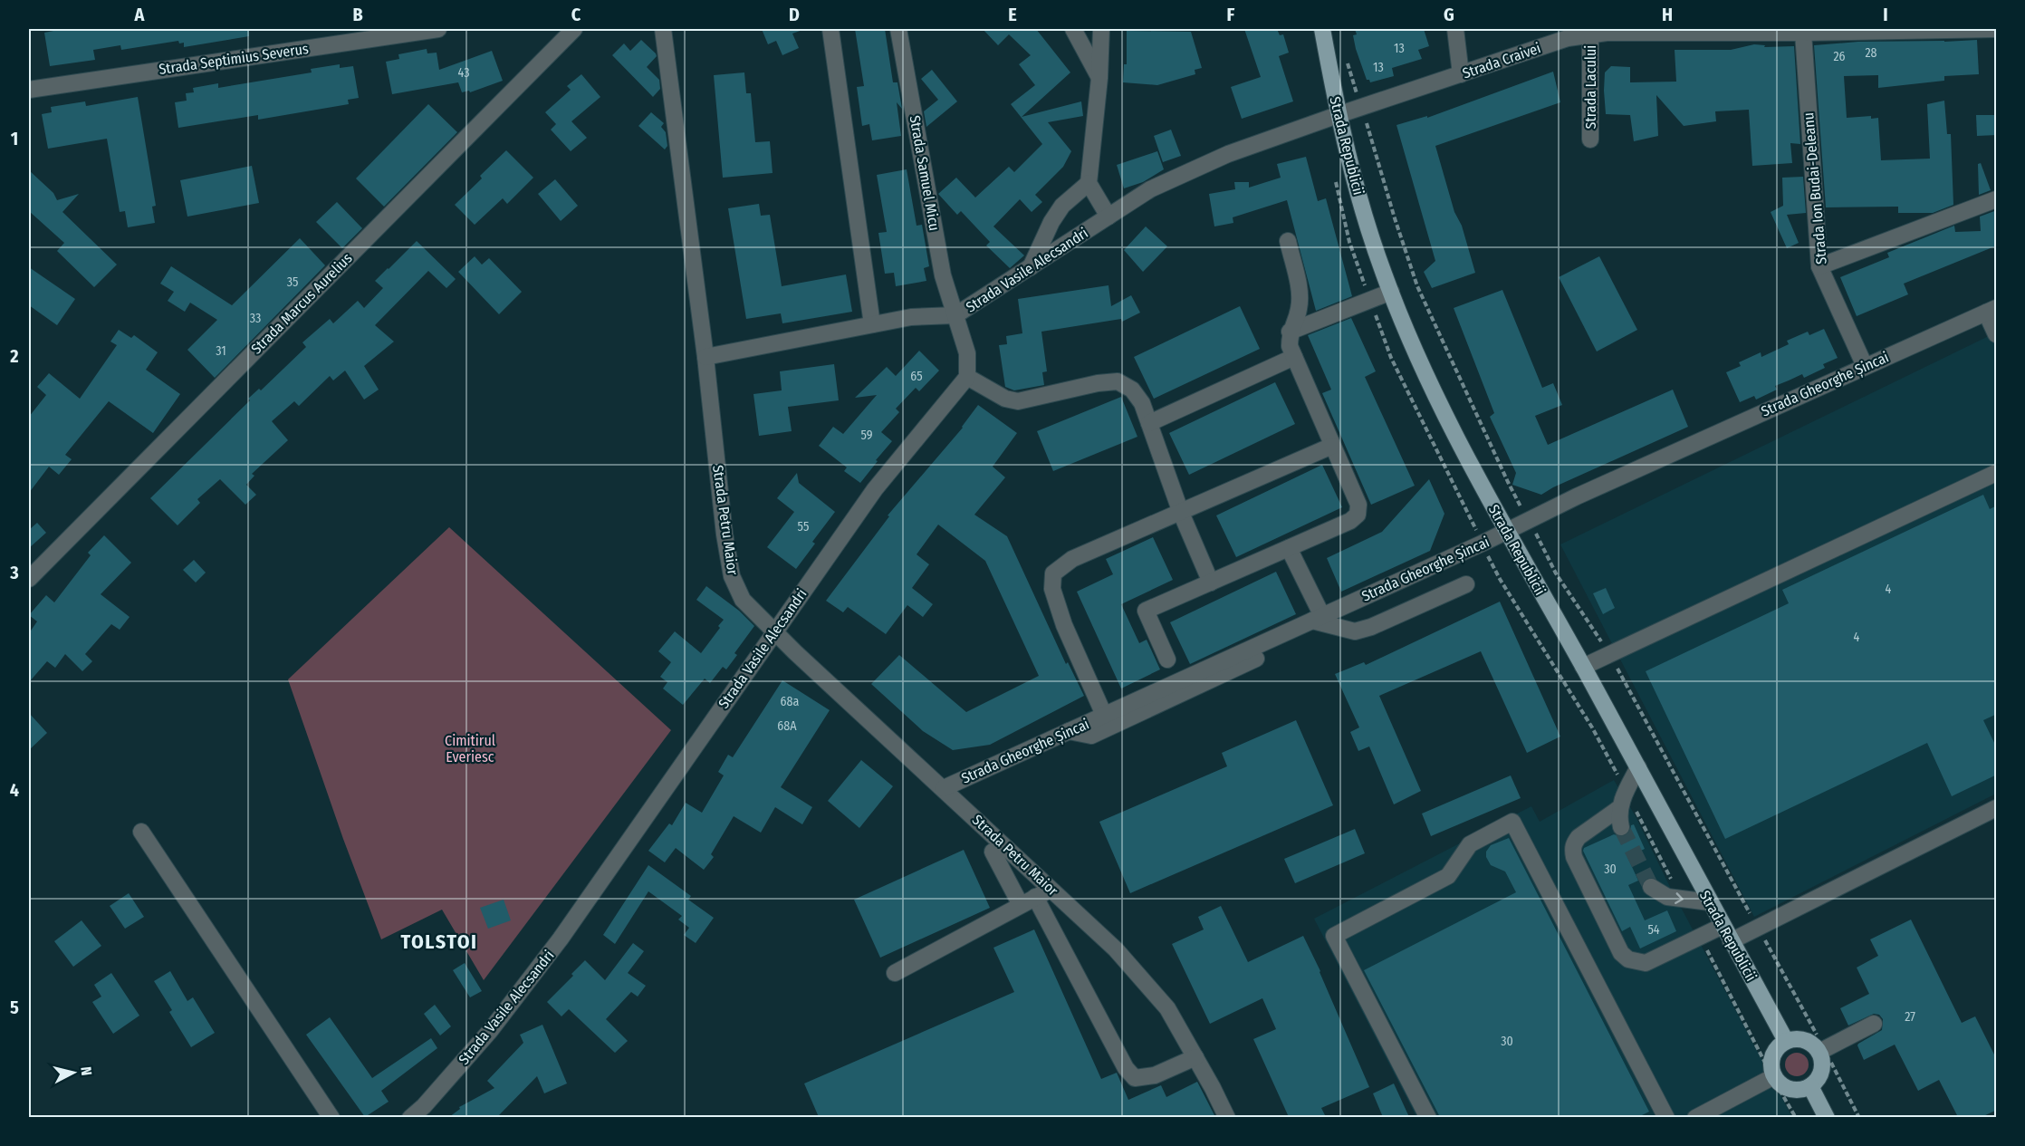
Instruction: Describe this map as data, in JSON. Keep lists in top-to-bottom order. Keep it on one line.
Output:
{"streets":{"main road":["Strada Republicii"],"street":["Strada Septimius Severus","Strada Craivei","Strada Lacului","Strada Samuel Micu","Strada Ion Budai-Deleanu","Strada Vasile Alecsandri","Strada Marcus Aurelius","Strada Gheorghe Șincai","Strada Petru Maior"]},"crossings":[["Strada Craivei","Strada Lacului"],["Strada Craivei","Strada Republicii"],["Strada Craivei","Strada Ion Budai-Deleanu"],["Strada Craivei","Strada Vasile Alecsandri"],["Strada Republicii","Strada Vasile Alecsandri"],["Strada Republicii","Strada Gheorghe Șincai"],["Strada Samuel Micu","Strada Vasile Alecsandri"],["Strada Ion Budai-Deleanu","Strada Gheorghe Șincai"],["Strada Vasile Alecsandri","Strada Petru Maior"],["Strada Gheorghe Șincai","Strada Petru Maior"]],"districts":["TOLSTOI"],"parks":["Cimitirul Everiesc"],"house_numbers":["13","28","26","13","43","35","33","31","65","59","55","4","4","68a","68A","30","54","27","30"],"north":"right","grid":{"columns":["A","B","C","D","E","F","G","H","I"],"rows":["1","2","3","4","5"]}}
